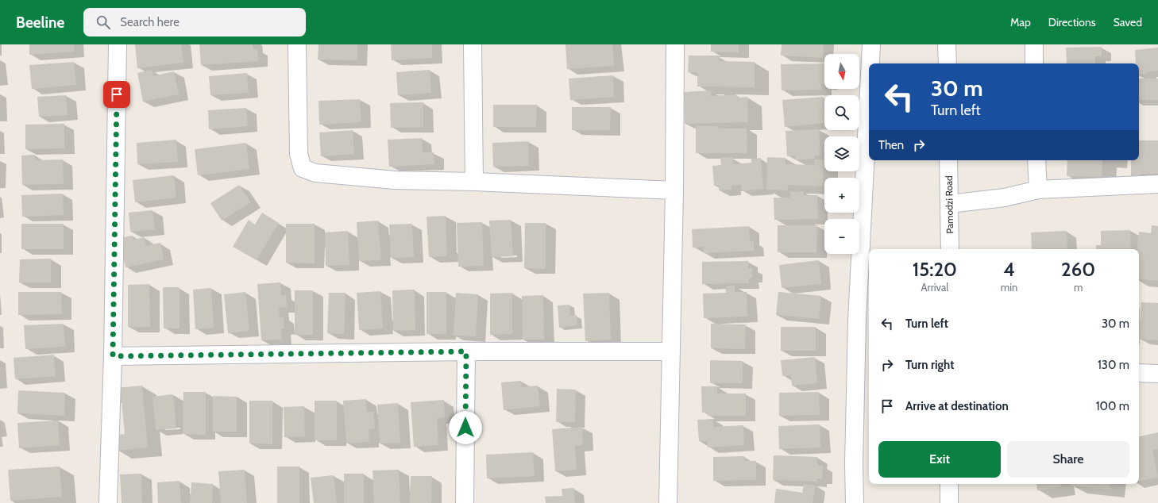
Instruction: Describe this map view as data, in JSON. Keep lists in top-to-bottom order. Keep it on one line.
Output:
{"streets":{"street":["Pamodzi Road"]},"north":"bottom","page":{"header":"Beeline","search":"Search here","nav":["Map","Directions","Saved"],"map_buttons":["+","−"],"turn":["30 m","Turn left"],"then":"Then","eta":["15:20","Arrival","4","min","260","m"],"list":[{"name":"Turn left","value":"30 m"},{"name":"Turn right","value":"130 m"},{"name":"Arrive at destination","value":"100 m"}],"buttons":["Exit","Share"]}}
